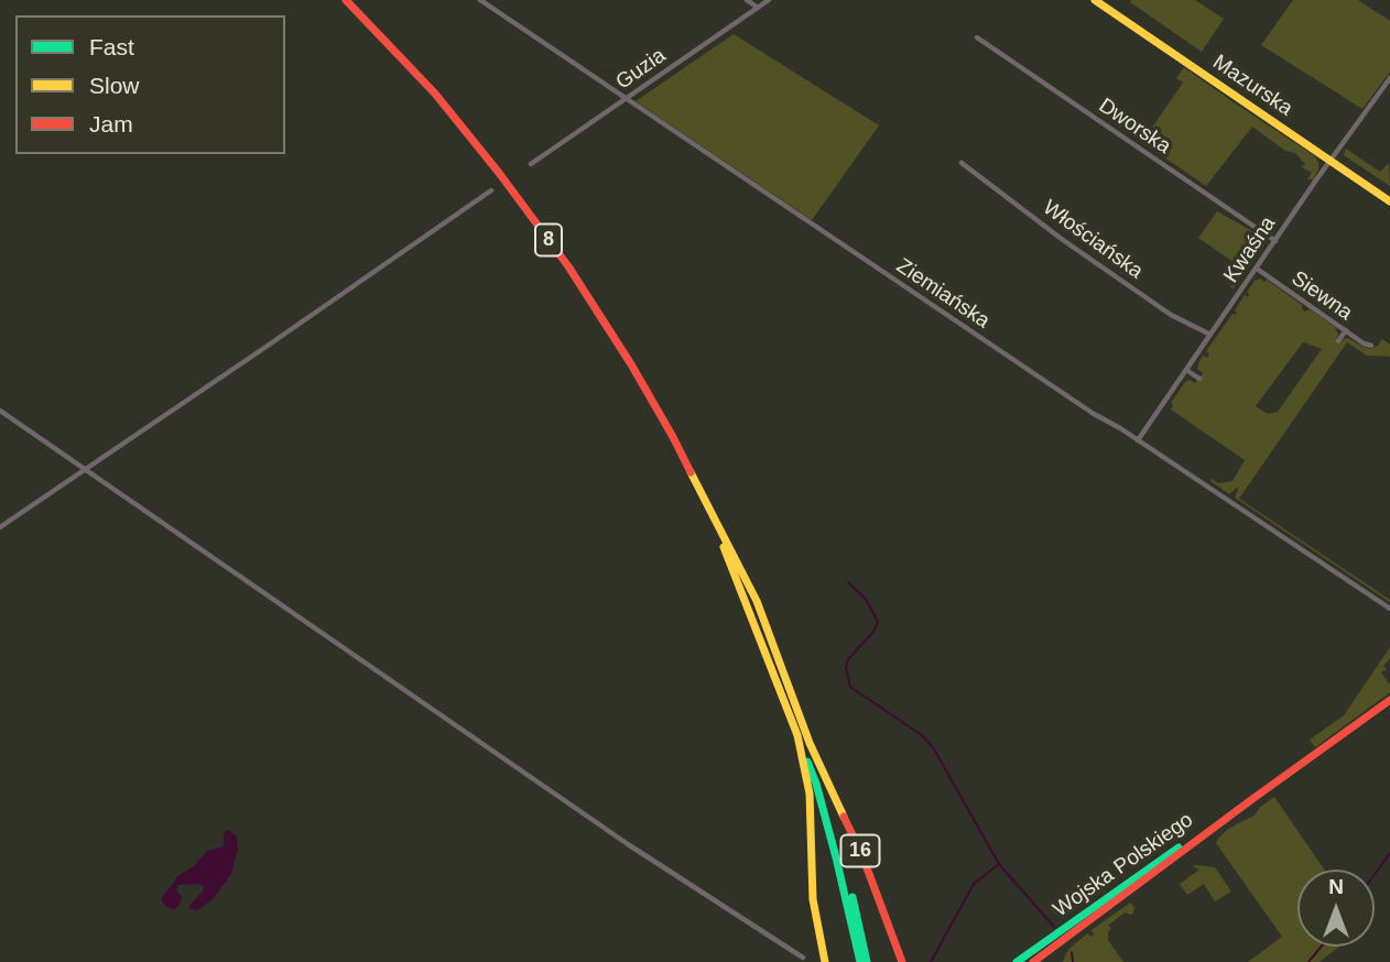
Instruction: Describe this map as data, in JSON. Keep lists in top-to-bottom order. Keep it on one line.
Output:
{"streets":{"main road":["Mazurska","8","16","Wojska Polskiego"],"street":["Guzia","Dworska","Włościańska","Kwaśna","Ziemiańska","Siewna"]},"crossings":[["Guzia","Ziemiańska"],["Mazurska","Kwaśna"],["Dworska","Kwaśna"],["8","16"],["Włościańska","Kwaśna"],["Kwaśna","Ziemiańska"],["Kwaśna","Siewna"]],"legend":["Fast","Slow","Jam"],"north":"top"}
